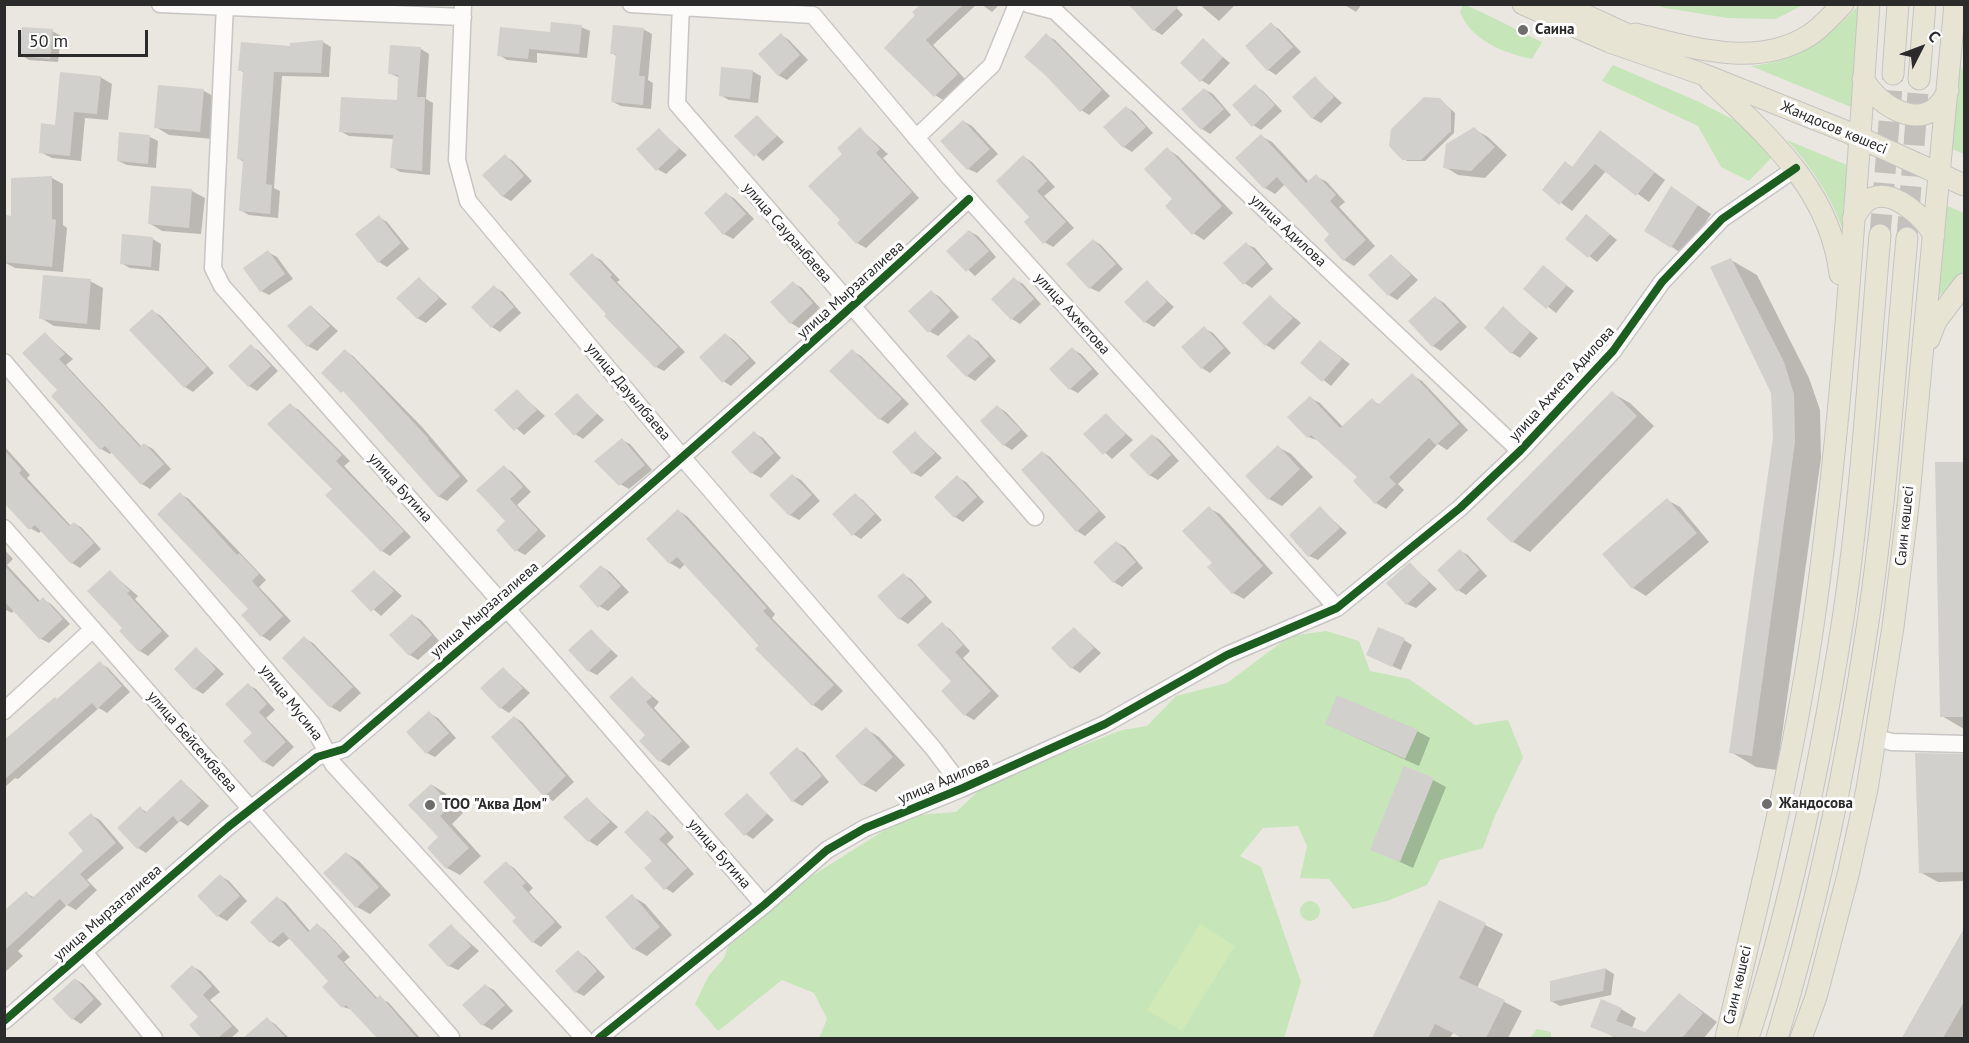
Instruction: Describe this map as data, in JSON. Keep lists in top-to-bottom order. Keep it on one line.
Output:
{"streets":{"main road":["Жандосов көшесі","Саин көшесі"],"street":["улица Адилова","улица Сауранбаева","улица Мырзагалиева","улица Ахметова","улица Ахмета Адилова","улица Дауылбаева","улица Бутина","улица Мусина","улица Бейсембаева"]},"crossings":[["Жандосов көшесі","Саин көшесі"],["улица Адилова","улица Ахметова"],["улица Адилова","улица Ахмета Адилова"],["улица Адилова","улица Дауылбаева"],["улица Адилова","улица Бутина"],["улица Сауранбаева","улица Мырзагалиева"],["улица Сауранбаева","улица Ахметова"],["улица Мырзагалиева","улица Ахметова"],["улица Мырзагалиева","улица Дауылбаева"],["улица Мырзагалиева","улица Бутина"],["улица Мырзагалиева","улица Мусина"],["улица Мырзагалиева","улица Бейсембаева"],["улица Ахметова","улица Ахмета Адилова"]],"places":["Саина","Жандосова","ТОО \"Аква Дом\""],"scale_bar":"50 m","north":"top right"}
